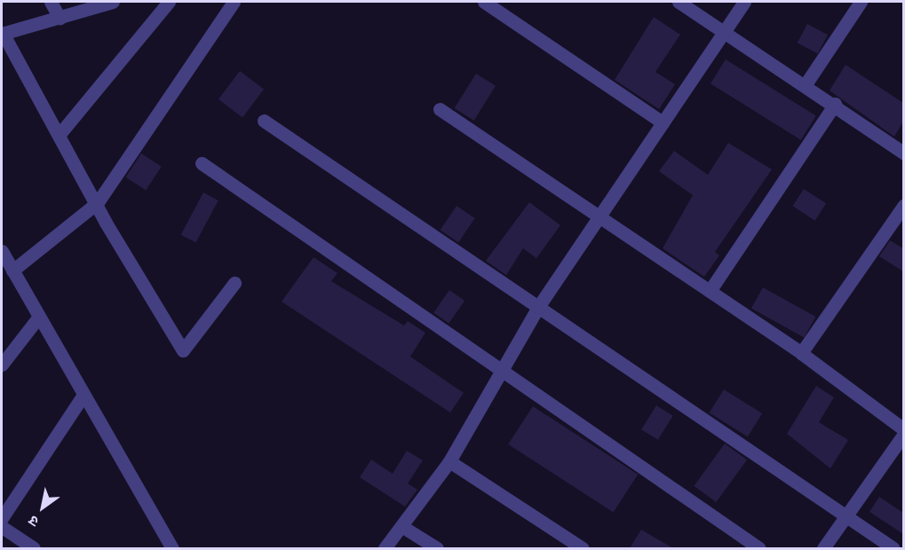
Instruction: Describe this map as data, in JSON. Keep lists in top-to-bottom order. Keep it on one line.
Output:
{"north":"bottom left"}
